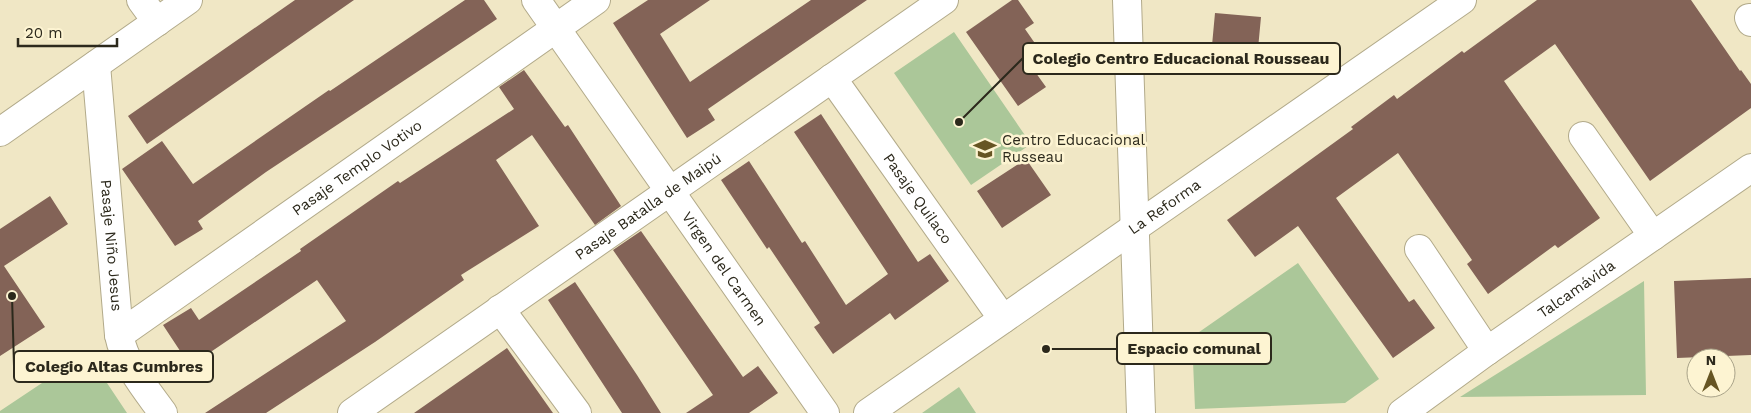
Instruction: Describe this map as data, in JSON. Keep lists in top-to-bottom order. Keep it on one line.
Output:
{"streets":{"street":["Pasaje Templo Votivo","Pasaje Quilaco","Pasaje Batalla de Maipú","La Reforma","Pasaje Niño Jesus","Virgen del Carmen","Talcamávida"]},"crossings":[["Pasaje Templo Votivo","Pasaje Niño Jesus"],["Pasaje Templo Votivo","Virgen del Carmen"],["Pasaje Quilaco","Pasaje Batalla de Maipú"],["Pasaje Quilaco","La Reforma"],["Pasaje Batalla de Maipú","Virgen del Carmen"]],"places":{"other":["Colegio Centro Educacional Rousseau","Colegio Altas Cumbres","Espacio comunal"],"school or university":["Centro Educacional Russeau"]},"scale_bar":"20 m","north":"top"}
